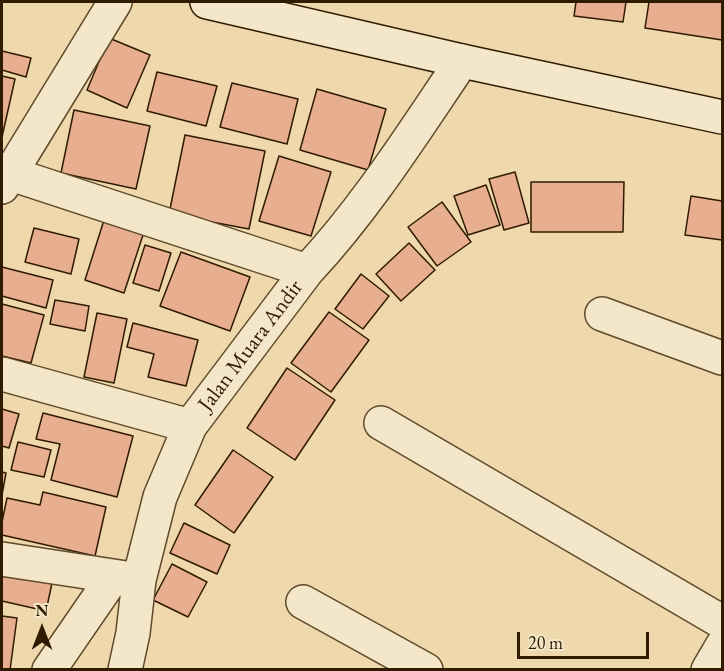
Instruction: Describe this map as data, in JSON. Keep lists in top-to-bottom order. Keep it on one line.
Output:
{"streets":{"street":["Jalan Muara Andir"]},"scale_bar":"20 m","north":"top"}
